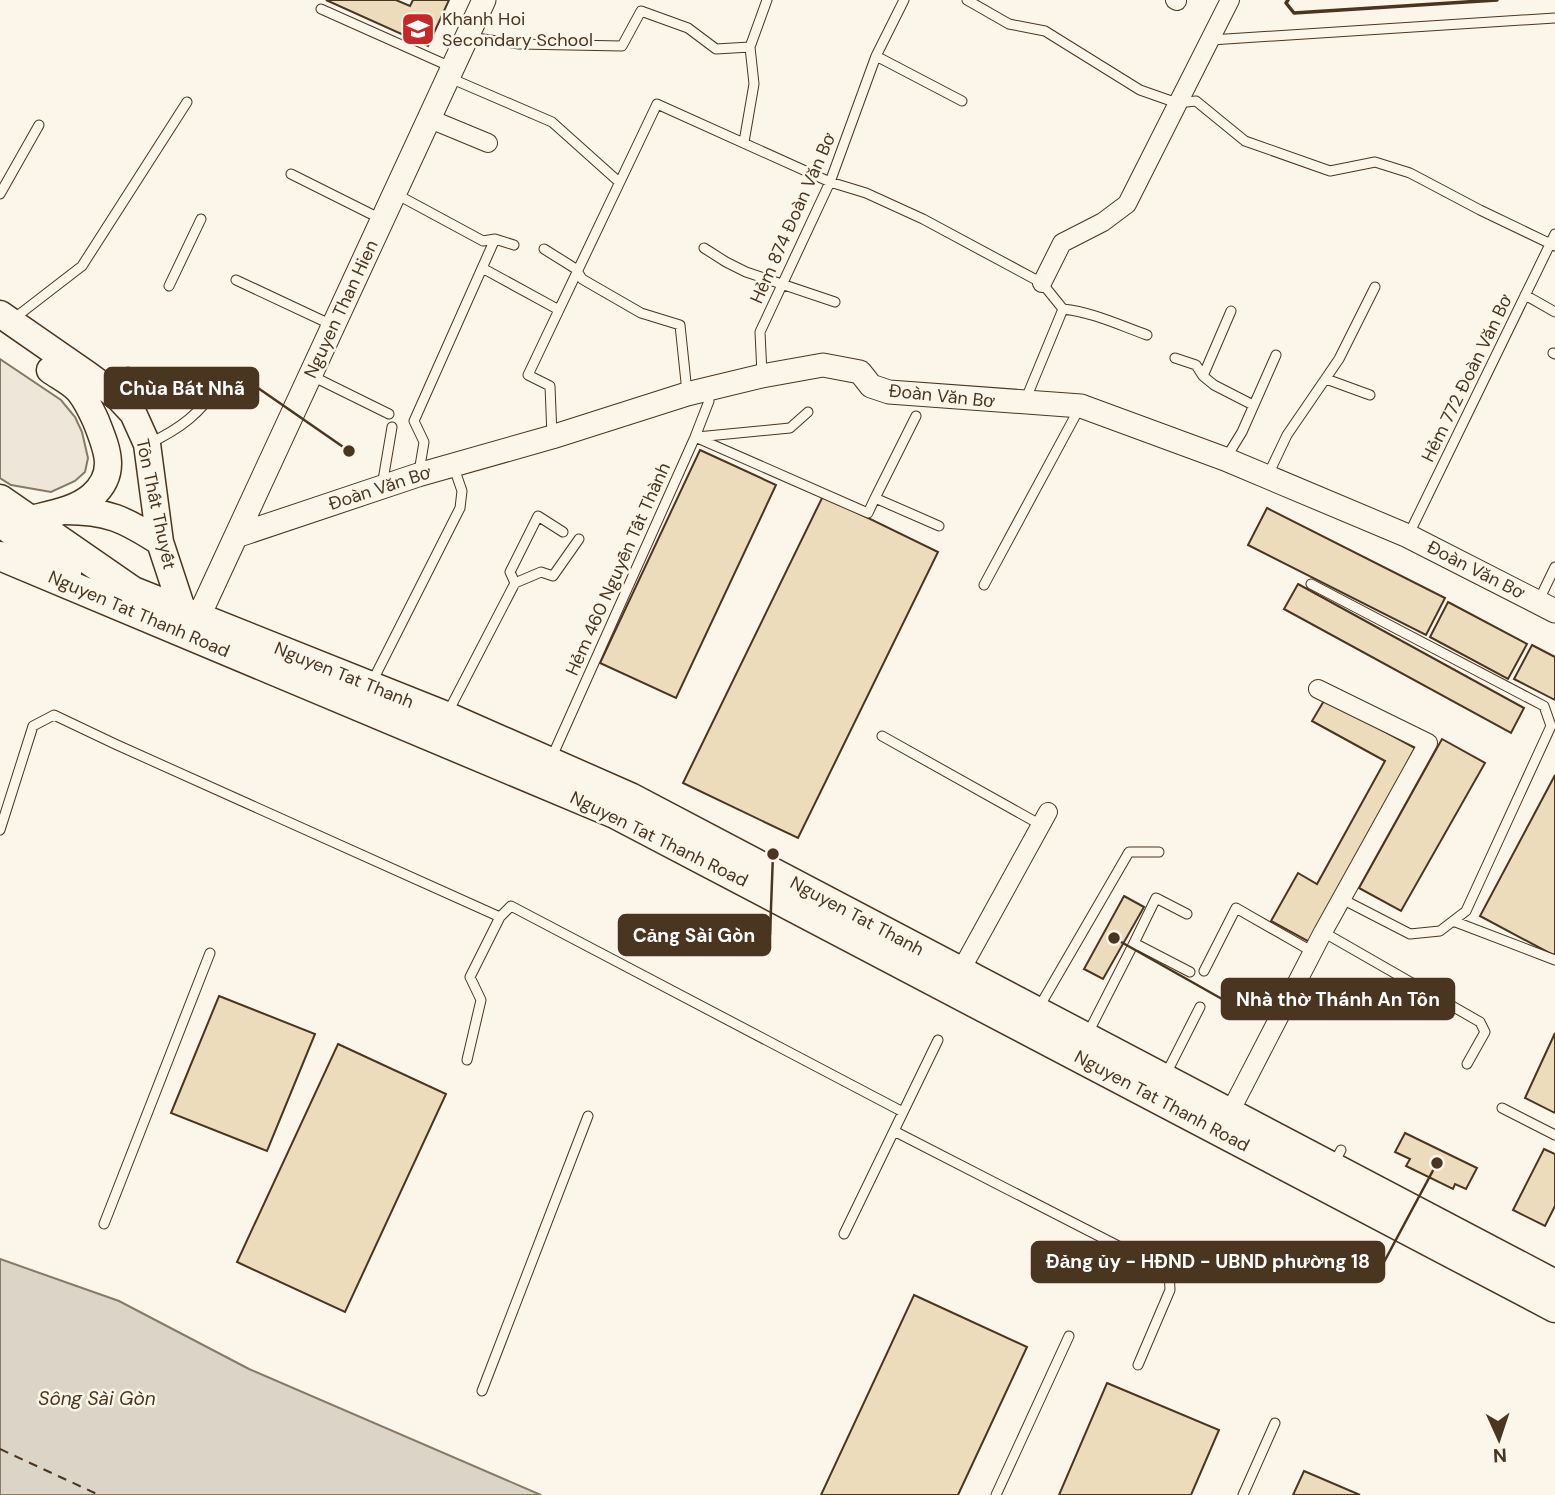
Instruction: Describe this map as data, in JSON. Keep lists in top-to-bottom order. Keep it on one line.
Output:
{"streets":{"main road":["Tôn Thất Thuyết","Nguyen Tat Thanh Road","Nguyen Tat Thanh"],"street":["Nguyen Than Hien","Đoàn Văn Bơ"],"lane":["Hẻm 874 Đoàn Văn Bơ","Hẻm 772 Đoàn Văn Bơ","Hẻm 460 Nguyễn Tất Thành"]},"crossings":[["Hẻm 874 Đoàn Văn Bơ","Đoàn Văn Bơ"],["Nguyen Than Hien","Đoàn Văn Bơ"],["Nguyen Than Hien","Tôn Thất Thuyết"],["Nguyen Than Hien","Nguyen Tat Thanh"],["Hẻm 772 Đoàn Văn Bơ","Đoàn Văn Bơ"],["Đoàn Văn Bơ","Hẻm 460 Nguyễn Tất Thành"],["Tôn Thất Thuyết","Nguyen Tat Thanh"],["Hẻm 460 Nguyễn Tất Thành","Nguyen Tat Thanh"]],"water":["Sông Sài Gòn"],"places":{"school or university":["Khanh Hoi Secondary School"],"other":["Chùa Bát Nhã","Cảng Sài Gòn","Nhà thờ Thánh An Tôn","Đảng ủy - HĐND - UBND phường 18"]},"north":"bottom"}
